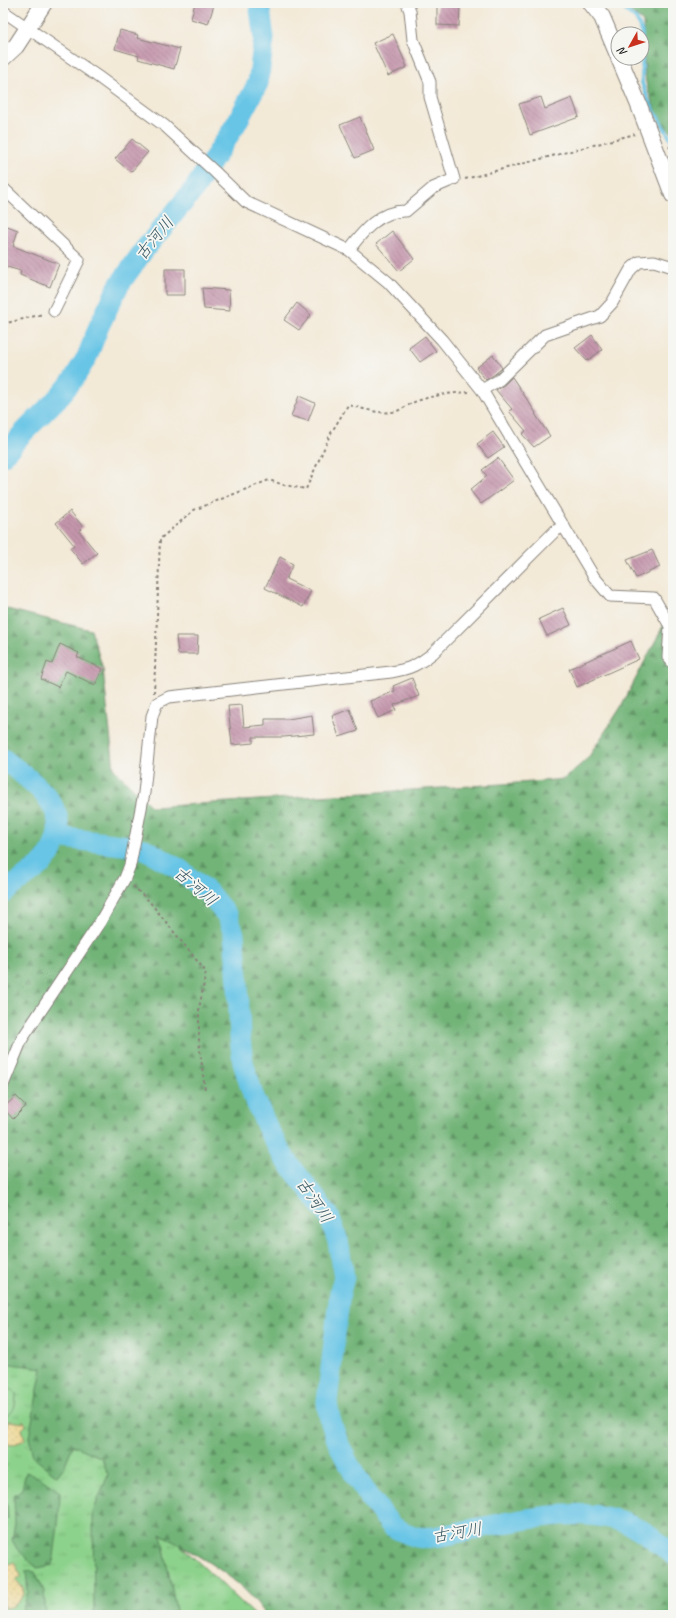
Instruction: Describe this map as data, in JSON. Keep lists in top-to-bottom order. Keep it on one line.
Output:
{"water":["古河川"],"north":"bottom left"}
